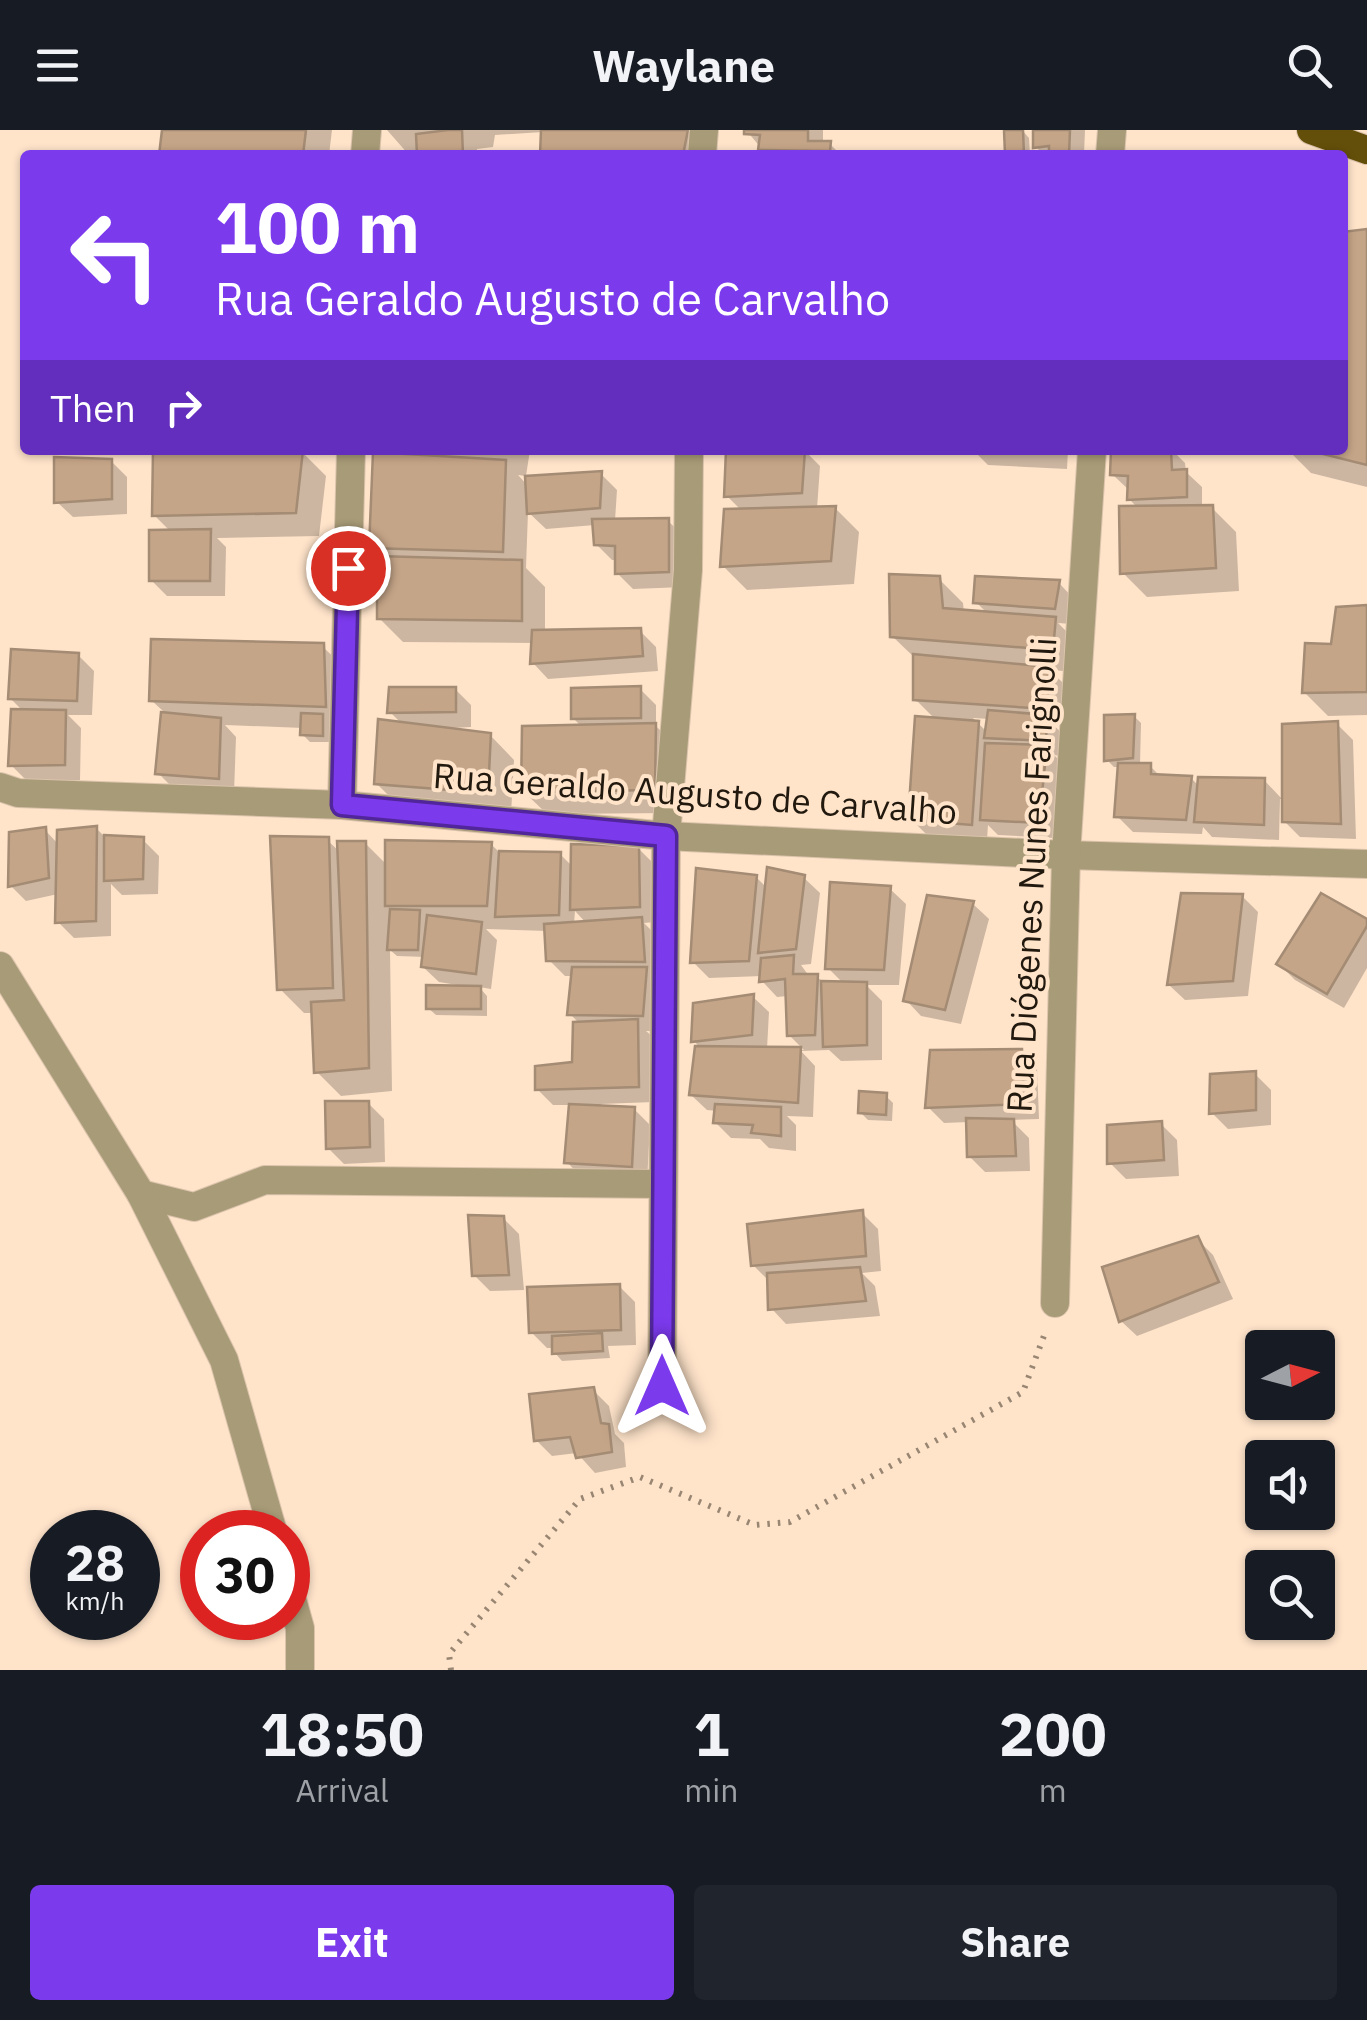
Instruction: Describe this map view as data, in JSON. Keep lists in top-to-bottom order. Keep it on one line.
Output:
{"streets":{"street":["Rua Geraldo Augusto de Carvalho","Rua Diógenes Nunes Farignolli"]},"crossings":[["Rua Geraldo Augusto de Carvalho","Rua Diógenes Nunes Farignolli"]],"north":"right","page":{"header":"Waylane","turn":["100 m","Rua Geraldo Augusto de Carvalho"],"then":"Then","speed":"28 km/h","limit":"30","eta":["18:50","Arrival","1","min","200","m"],"buttons":["Exit","Share"]}}
